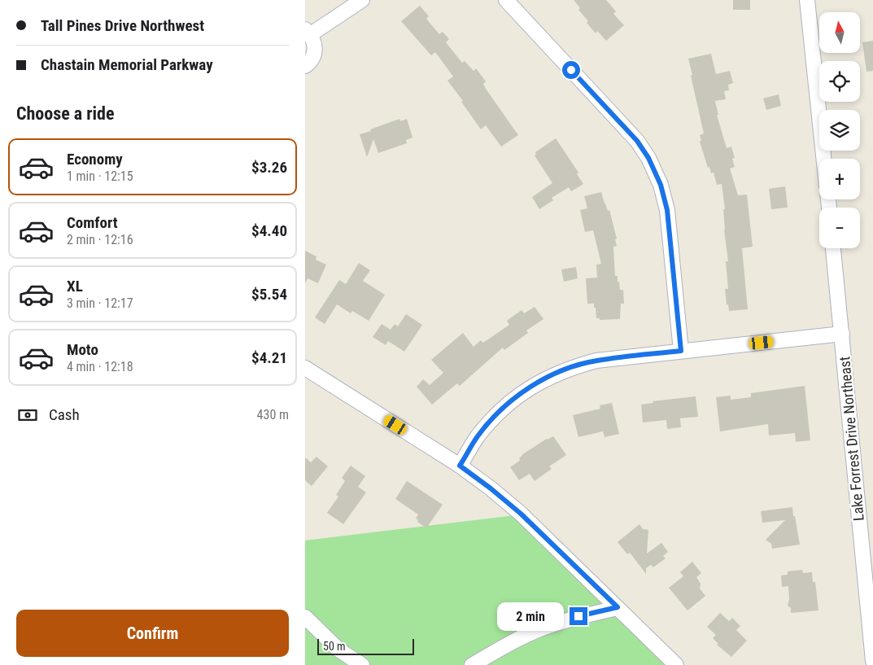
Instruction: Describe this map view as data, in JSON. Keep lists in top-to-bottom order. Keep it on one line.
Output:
{"streets":{"street":["Lake Forrest Drive Northeast"]},"scale_bar":"50 m","north":"top","page":{"banner":["Tall Pines Drive Northwest","Chastain Memorial Parkway"],"map_buttons":["+","−"],"heading":"Choose a ride","list":[{"name":"Economy","note":"1 min · 12:15","value":"$3.26"},{"name":"Comfort","note":"2 min · 12:16","value":"$4.40"},{"name":"XL","note":"3 min · 12:17","value":"$5.54"},{"name":"Moto","note":"4 min · 12:18","value":"$4.21"}],"pay":["Cash","430 m"],"buttons":"Confirm","bubble":"2 min","scale":"50 m"}}
